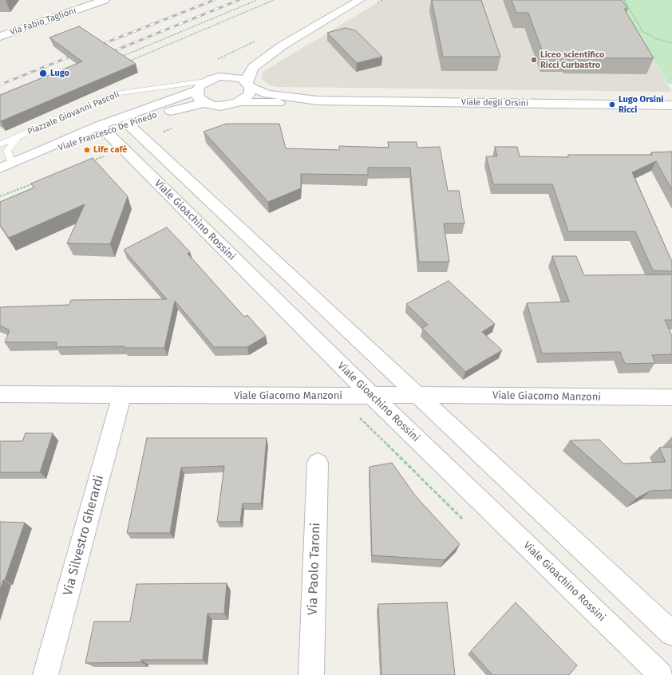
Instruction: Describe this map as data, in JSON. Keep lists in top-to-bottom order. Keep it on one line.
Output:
{"streets":{"street":["Via Fabio Taglioni","Viale degli Orsini","Viale Francesco De Pinedo","Viale Gioachino Rossini","Viale Giacomo Manzoni","Via Silvestro Gherardi","Via Paolo Taroni"],"lane":["Piazzale Giovanni Pascoli"]},"crossings":[["Viale degli Orsini","Viale Francesco De Pinedo"],["Piazzale Giovanni Pascoli","Viale Francesco De Pinedo"],["Viale Francesco De Pinedo","Viale Gioachino Rossini"],["Viale Gioachino Rossini","Viale Giacomo Manzoni"],["Viale Giacomo Manzoni","Via Silvestro Gherardi"]],"places":["Liceo scientifico Ricci Curbastro","Lugo","Lugo Orsini Ricci","Life cafè"]}
